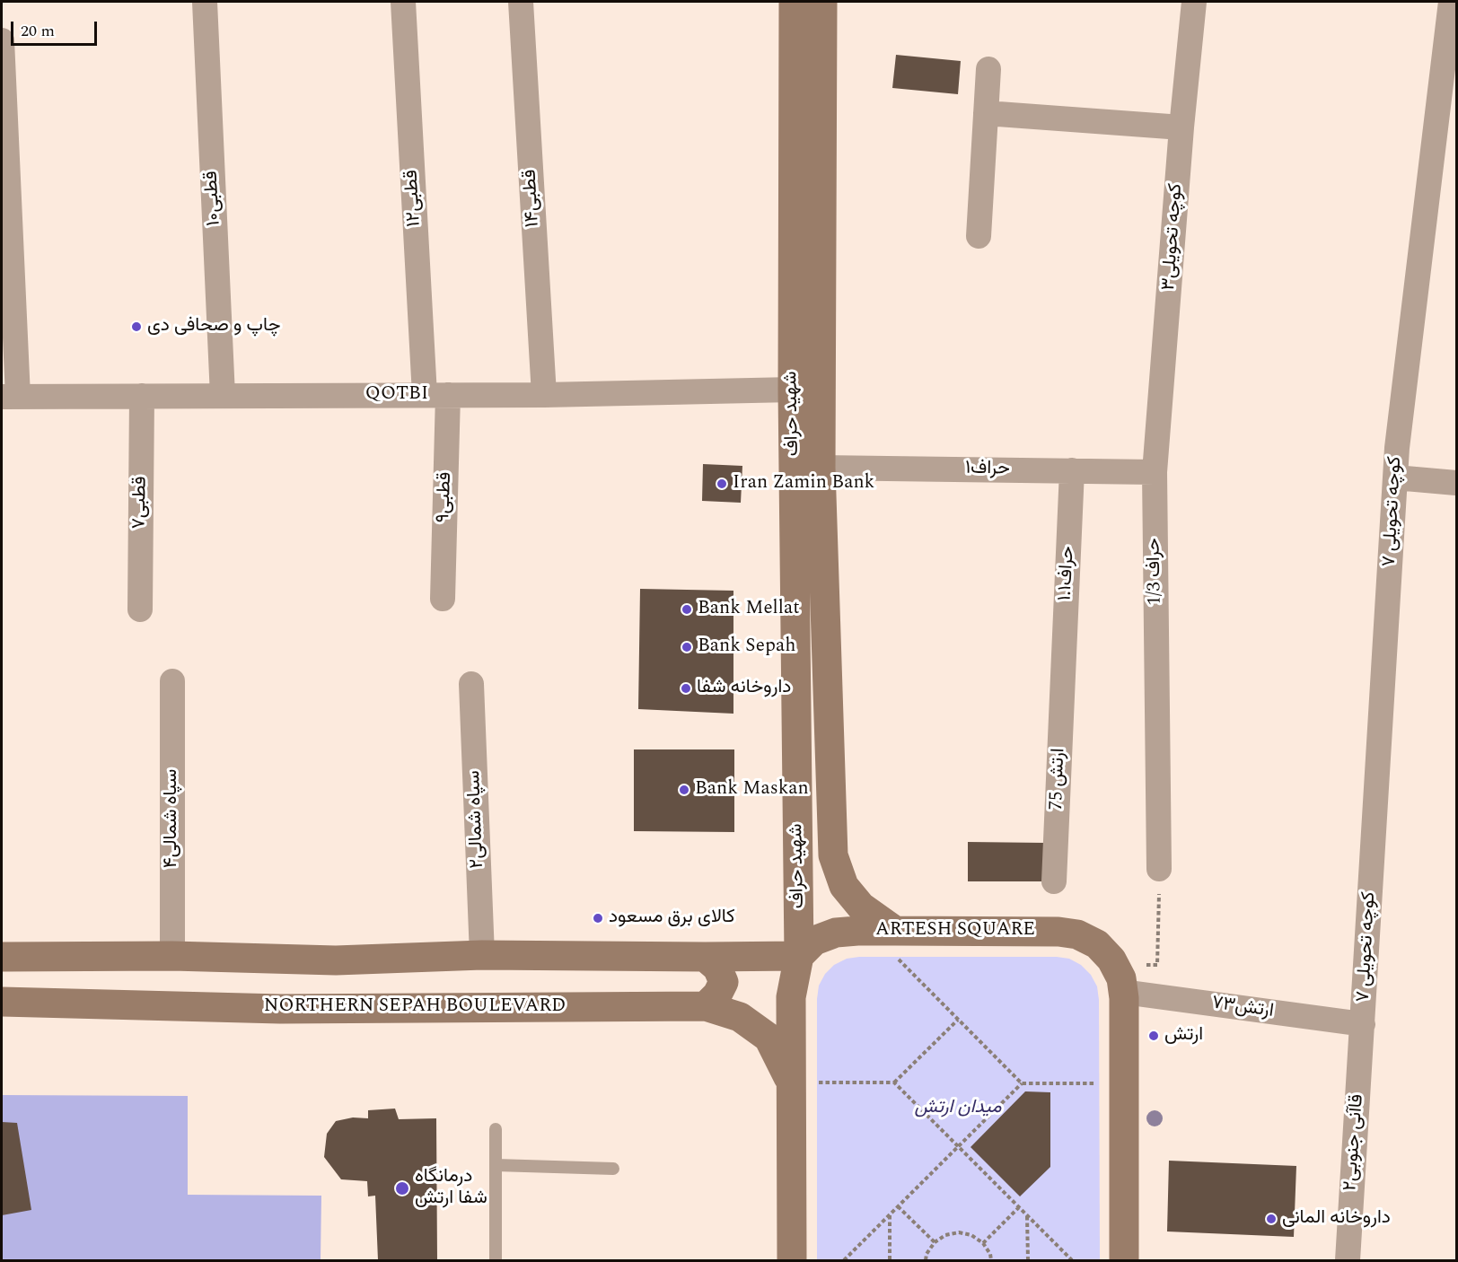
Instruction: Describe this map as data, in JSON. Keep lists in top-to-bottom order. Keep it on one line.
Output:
{"streets":{"main road":["شهید حراف","ARTESH SQUARE","NORTHERN SEPAH BOULEVARD"],"street":["قطبی۱۰","قطبی۱۲","قطبی۱۴","کوچه تحویلی۳","QOTBI","حراف۱","قطبی۹","قطبی۷","کوچه تحویلی ۷","1/3 حراف","حراف۱.۱","75 ارتش","سپاه شمالی۴","سپاه شمالی۲","ارتش۷۳","۲قاآنی جنوبی"]},"crossings":[["قطبی۱۰","QOTBI"],["قطبی۱۲","QOTBI"],["قطبی۱۲","قطبی۹"],["قطبی۱۴","QOTBI"],["کوچه تحویلی۳","حراف۱"],["کوچه تحویلی۳","1/3 حراف"],["QOTBI","شهید حراف"],["QOTBI","قطبی۹"],["QOTBI","قطبی۷"],["شهید حراف","ARTESH SQUARE"],["حراف۱","1/3 حراف"],["حراف۱","حراف۱.۱"],["کوچه تحویلی ۷","ارتش۷۳"],["کوچه تحویلی ۷","۲قاآنی جنوبی"],["حراف۱.۱","75 ارتش"],["ARTESH SQUARE","ارتش۷۳"],["ارتش۷۳","۲قاآنی جنوبی"]],"parks":["میدان ارتش"],"places":["چاپ و صحافی دی","Iran Zamin Bank","Bank Mellat","Bank Sepah","داروخانه شفا","Bank Maskan","کالای برق مسعود","ارتش","درمانگاه شفا ارتش","داروخانه المانی"],"scale_bar":"20 m"}
